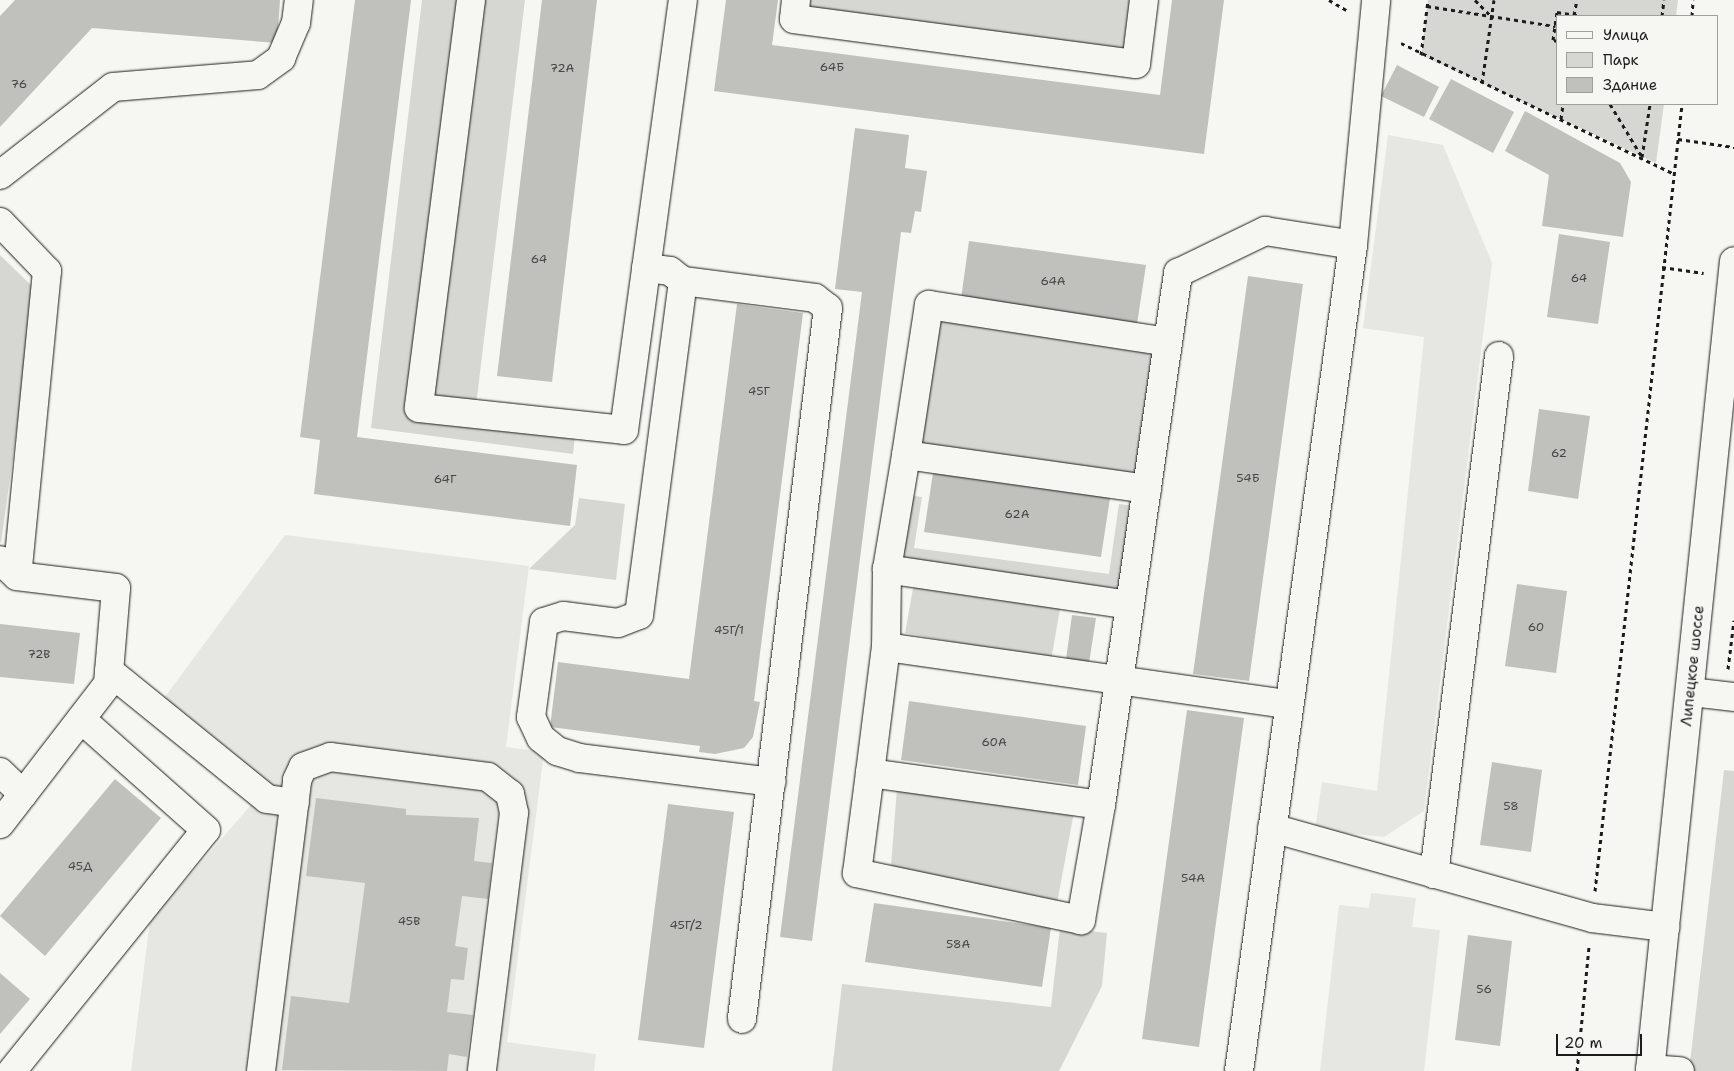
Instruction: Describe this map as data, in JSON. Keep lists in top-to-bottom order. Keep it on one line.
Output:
{"streets":{"main road":["Липецкое шоссе"]},"house_numbers":["64Б","72А","76","64","64","64А","45Г","62","54Б","64Г","62А","60","45Г/1","72В","60А","58","45Д","54А","45В","45Г/2","58А","56"],"legend":["Улица","Парк","Здание"],"scale_bar":"20 m"}
